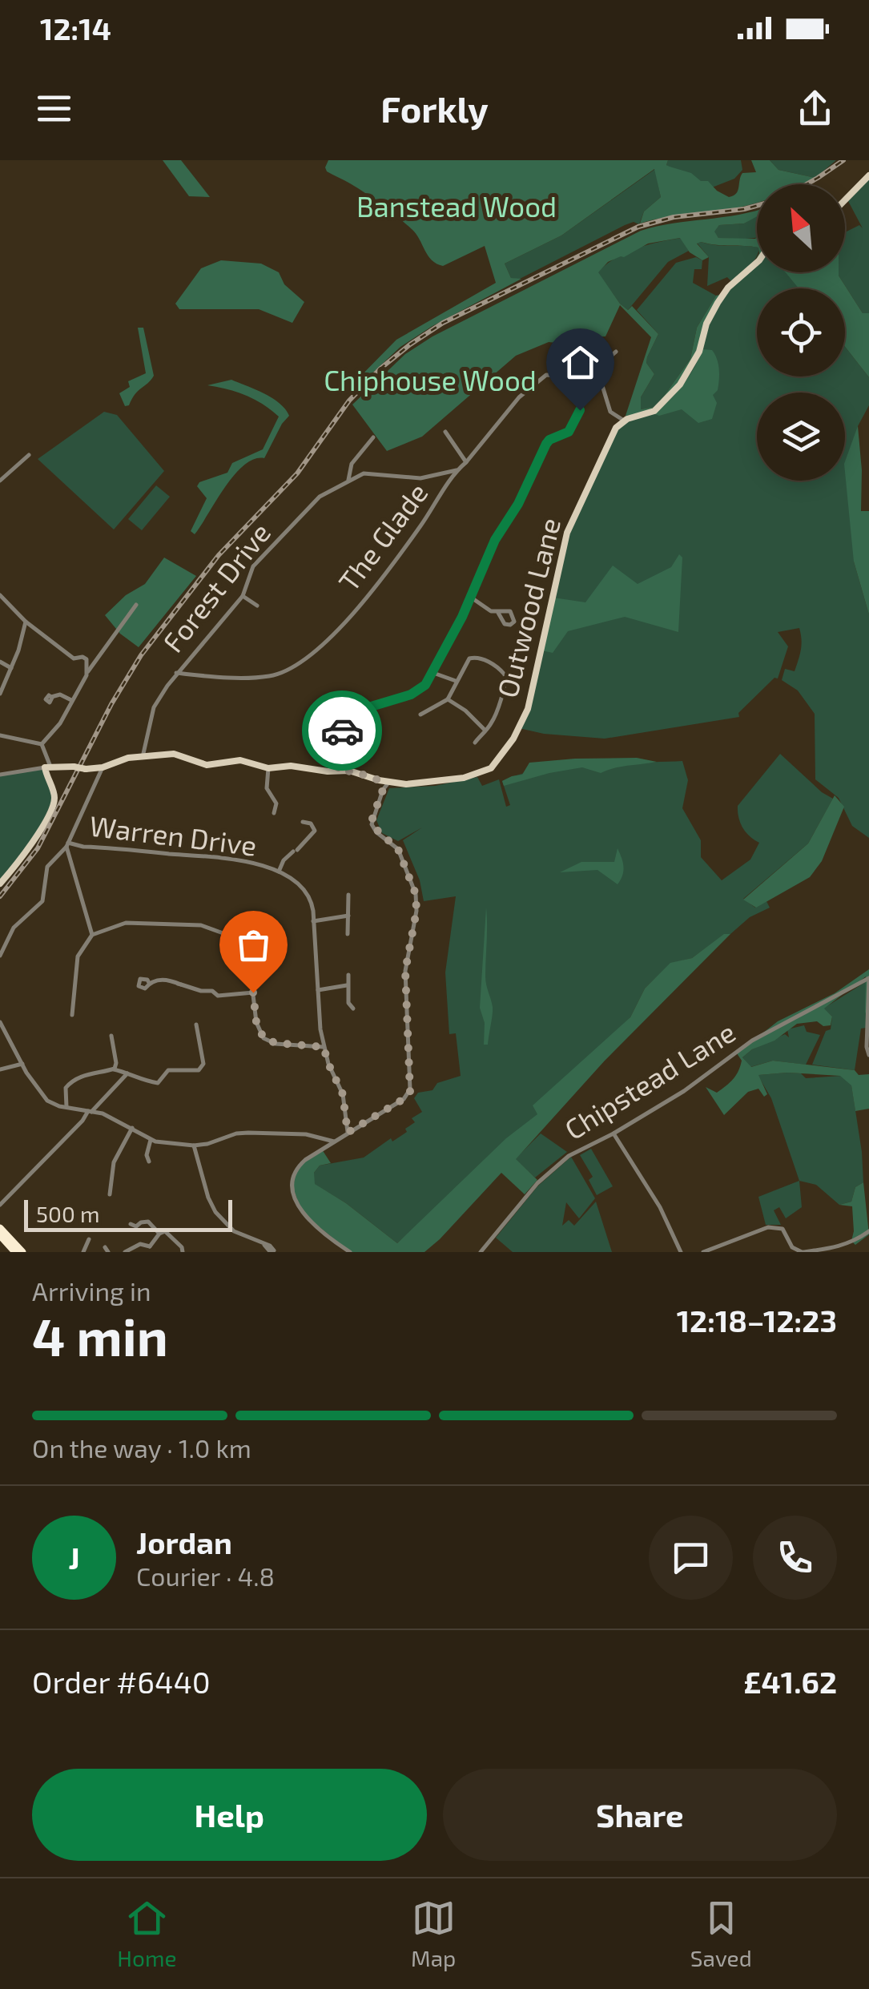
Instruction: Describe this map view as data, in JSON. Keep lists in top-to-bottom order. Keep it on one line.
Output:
{"streets":{"main road":["Outwood Lane"],"street":["The Glade","Forest Drive","Warren Drive","Chipstead Lane"]},"crossings":[["The Glade","Forest Drive"],["Forest Drive","Outwood Lane"]],"parks":["Banstead Wood","Chiphouse Wood"],"scale_bar":"500 m","north":"top left","page":{"status":"12:14","header":"Forkly","scale":"500 m","heading":["4 min","Arriving in","12:18–12:23"],"panel":["Jordan","Courier · 4.8","Order #6440","£41.62"],"bar":"On the way · 1.0 km","round":"J","buttons":["Help","Share"],"tabs":["Home","Map","Saved"]}}
